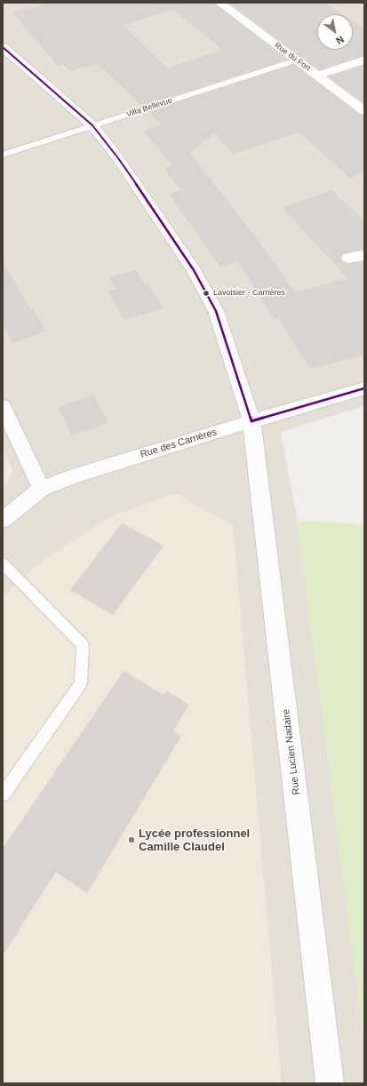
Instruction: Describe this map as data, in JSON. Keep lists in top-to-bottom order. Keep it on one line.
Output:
{"streets":{"street":["Rue du Fort","Rue des Carrières","Rue Lucien Nadaire"],"lane":["Villa Bellevue"]},"crossings":[["Rue du Fort","Villa Bellevue"],["Villa Bellevue","Rue Lucien Nadaire"],["Rue des Carrières","Rue Lucien Nadaire"]],"places":["Lavoisier - Carrières","Lycée professionnel Camille Claudel"],"north":"bottom right"}
